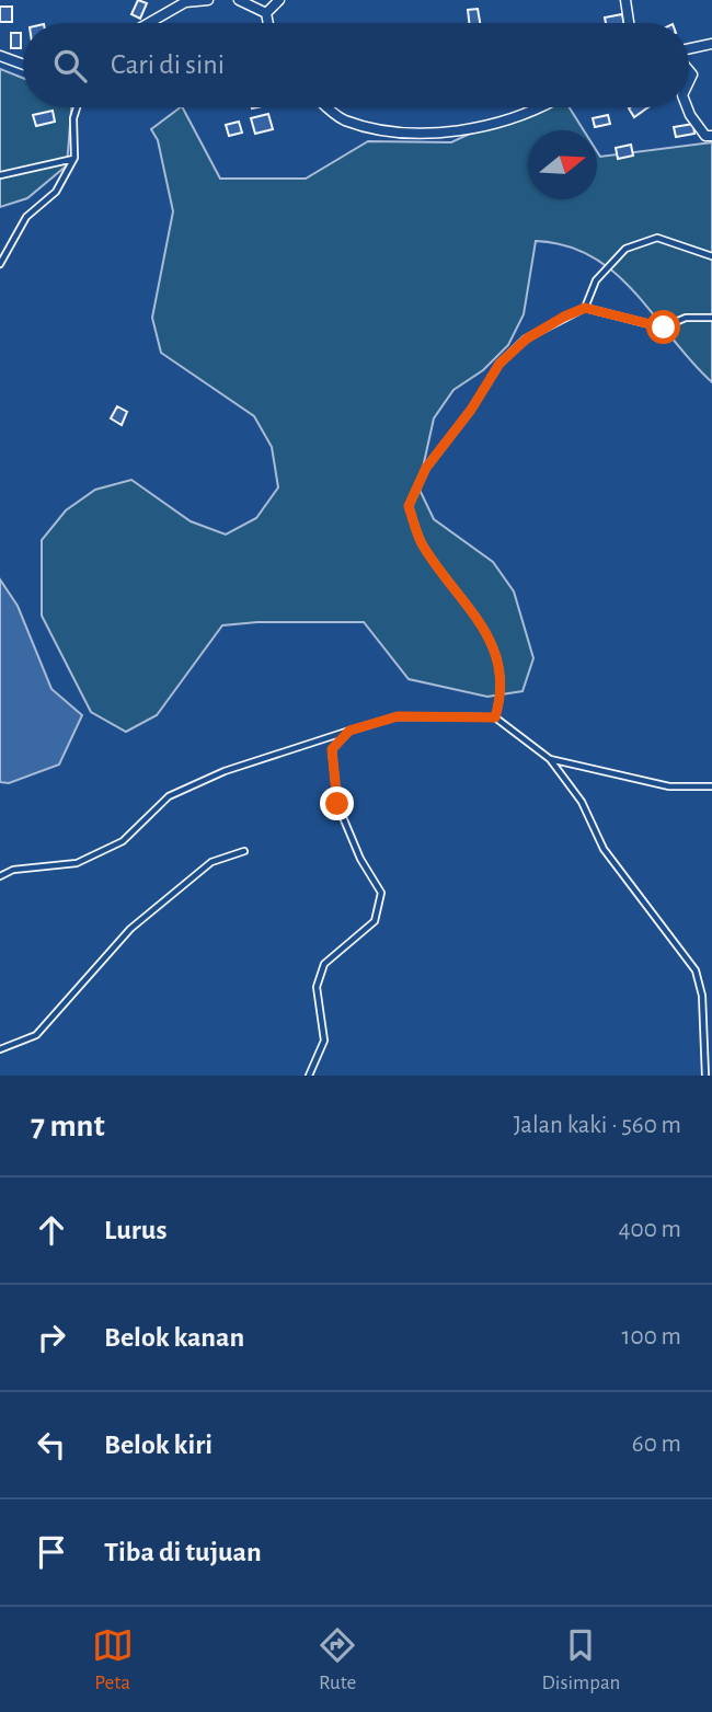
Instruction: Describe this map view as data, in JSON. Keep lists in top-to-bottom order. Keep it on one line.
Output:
{"north":"right","page":{"search":"Cari di sini","heading":["7 mnt","Jalan kaki · 560 m"],"list":[["Lurus","400 m"],["Belok kanan","100 m"],["Belok kiri","60 m"],"Tiba di tujuan"],"nav":["Peta","Rute","Disimpan"]}}
